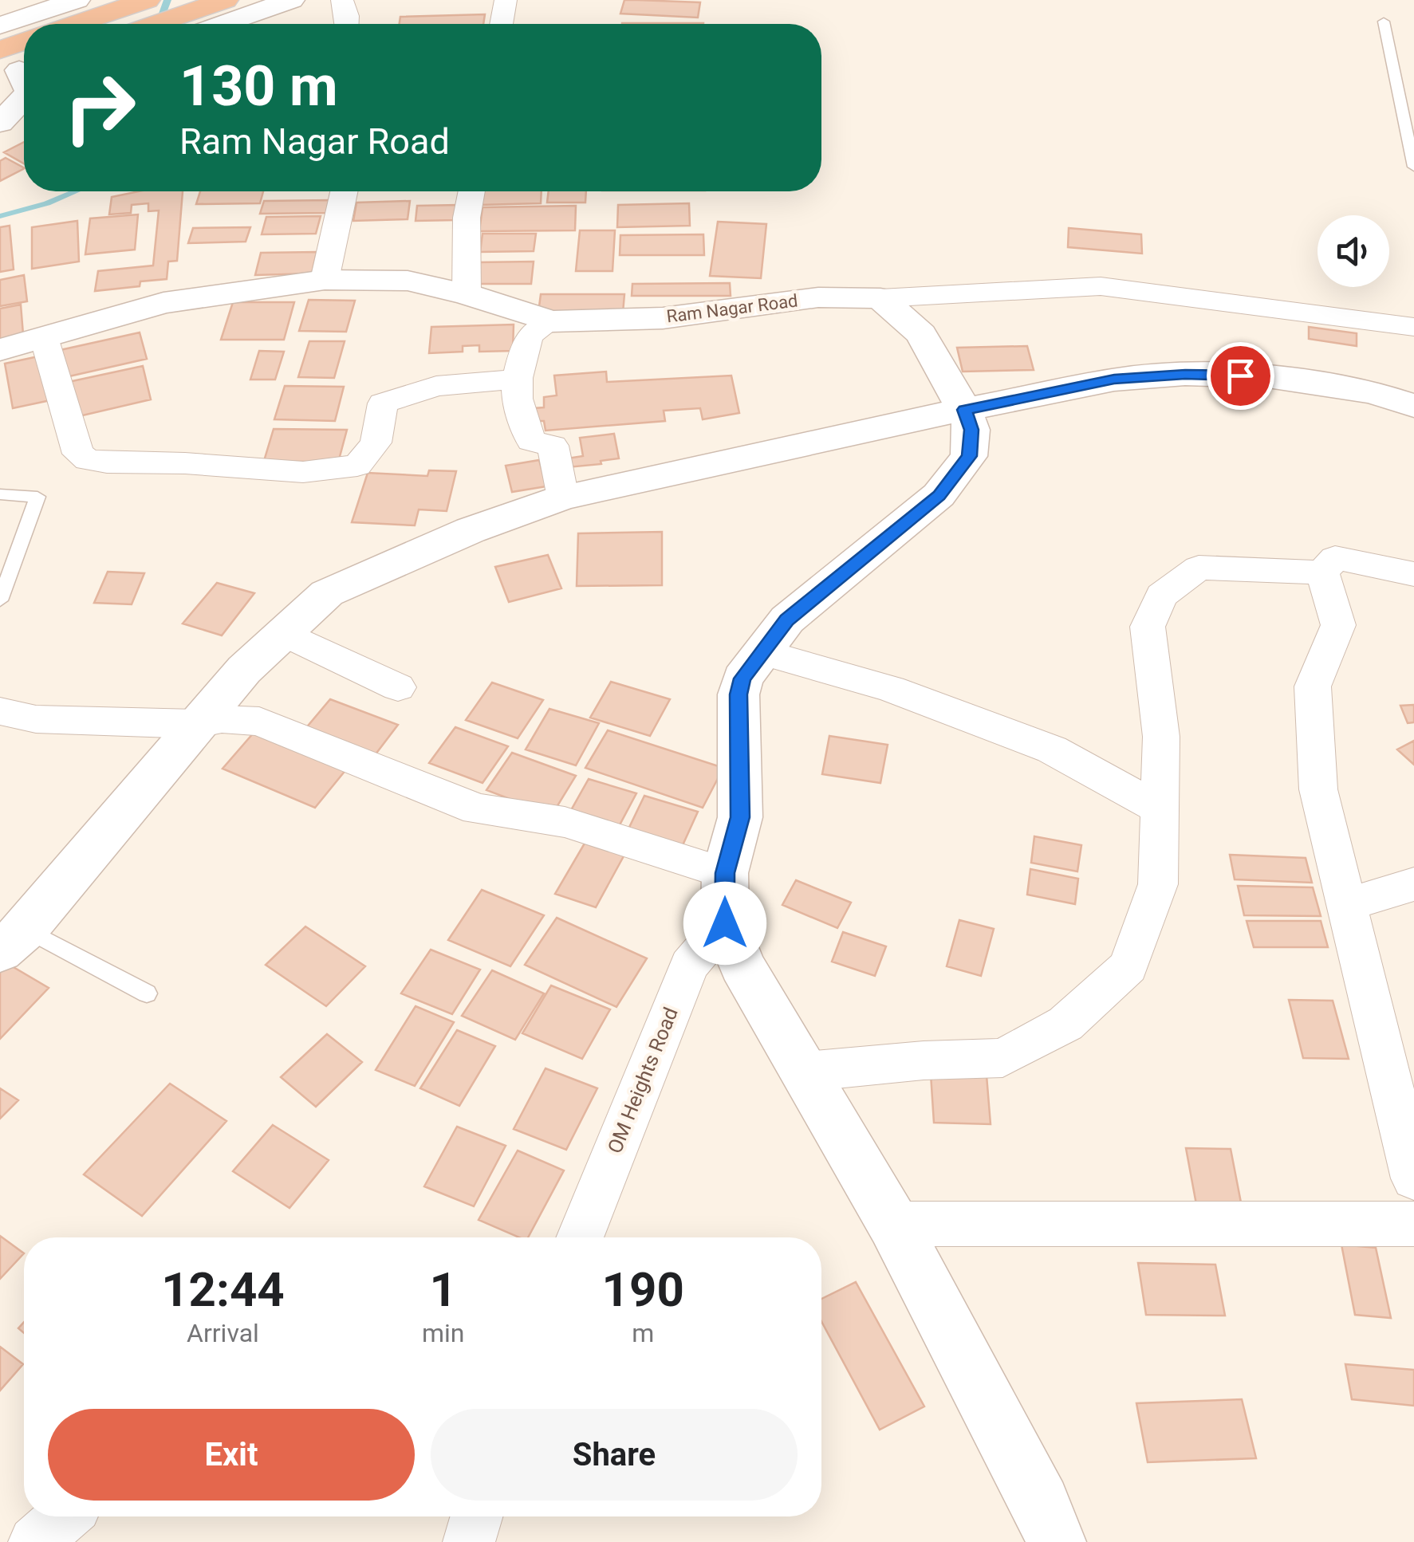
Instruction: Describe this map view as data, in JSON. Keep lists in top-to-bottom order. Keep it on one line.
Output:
{"streets":{"street":["Ram Nagar Road","OM Heights Road"]},"page":{"turn":["130 m","Ram Nagar Road"],"eta":["12:44","Arrival","1","min","190","m"],"buttons":["Exit","Share"]}}
